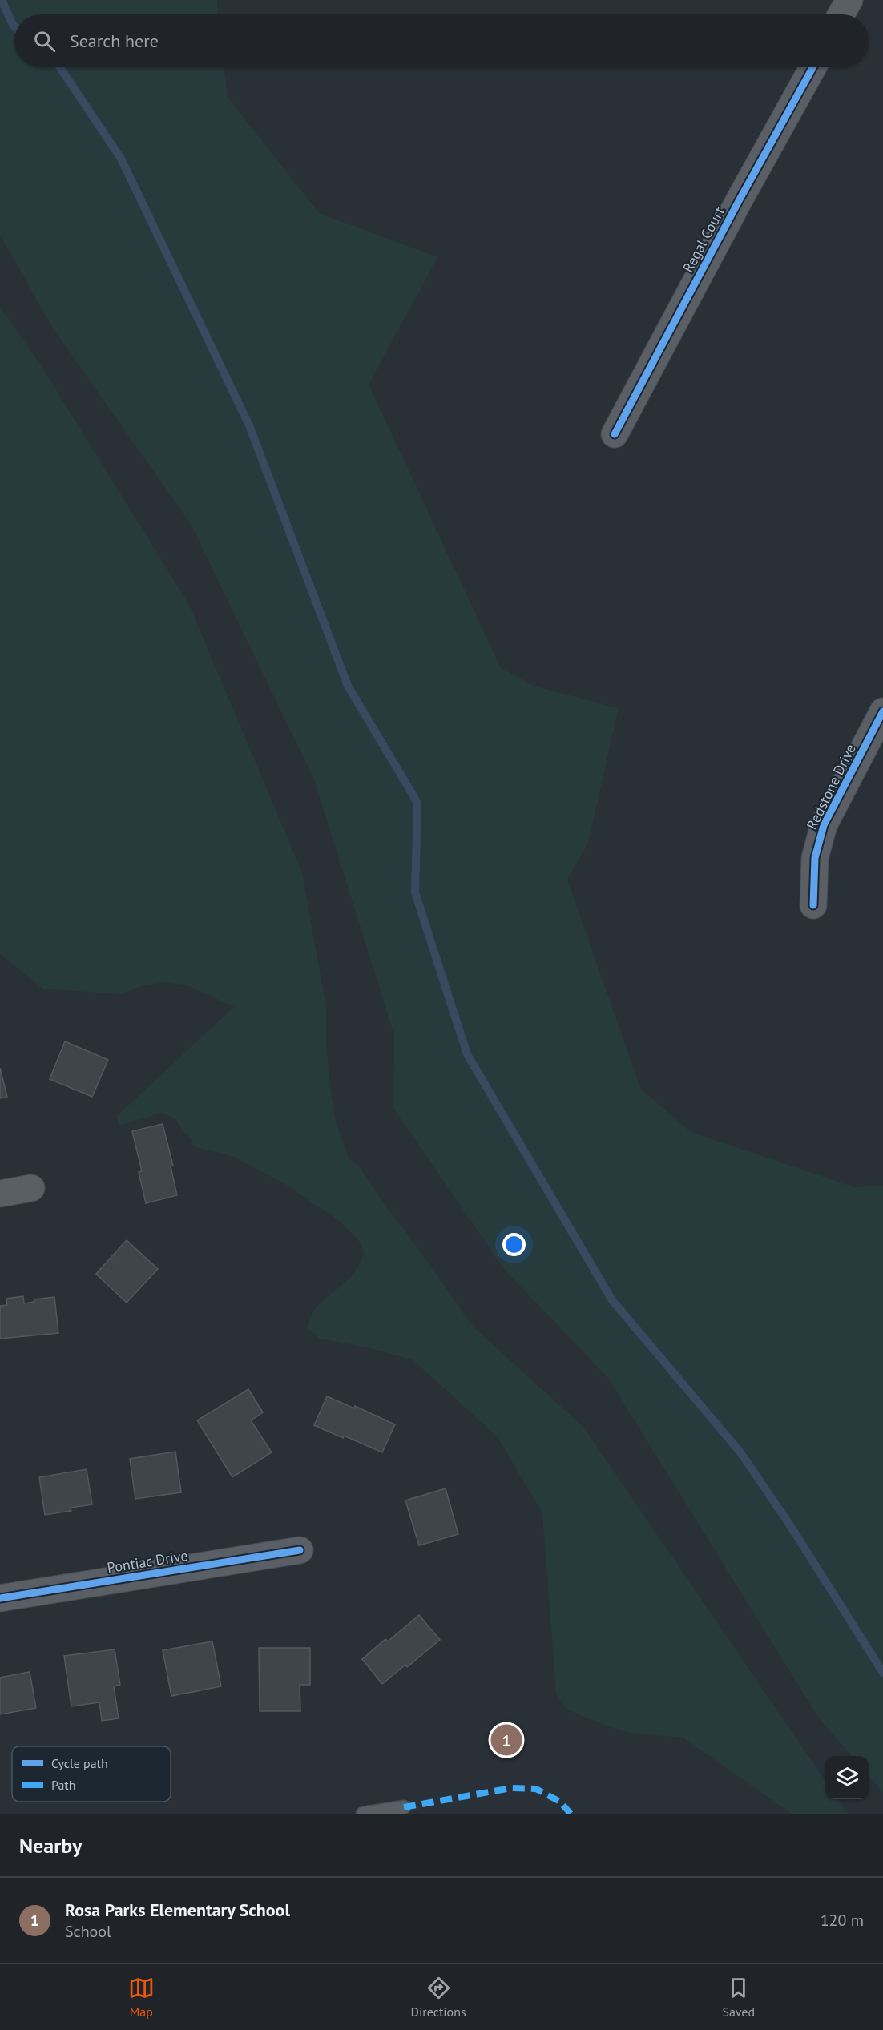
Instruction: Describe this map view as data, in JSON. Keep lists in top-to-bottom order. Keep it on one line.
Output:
{"streets":{"street":["Regal Court","Redstone Drive","Pontiac Drive"]},"legend":["Cycle path","Path"],"page":{"search":"Search here","pins":"1","heading":"Nearby","list":[{"mark":"1","name":"Rosa Parks Elementary School","note":"School","value":"120 m"}],"nav":["Map","Directions","Saved"]}}
